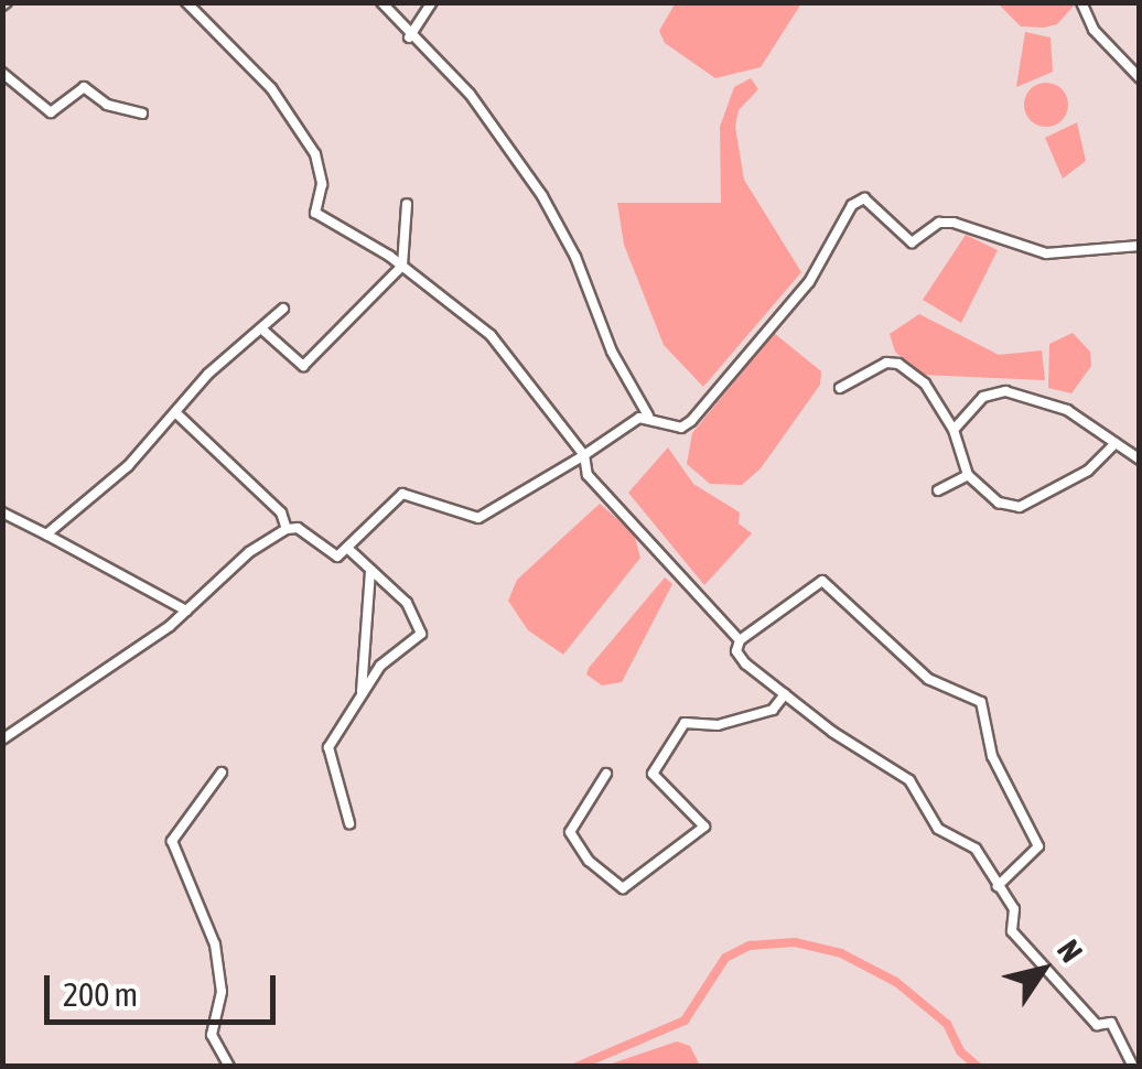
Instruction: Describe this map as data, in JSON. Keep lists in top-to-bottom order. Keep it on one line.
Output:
{"scale_bar":"200 m","north":"top right"}
